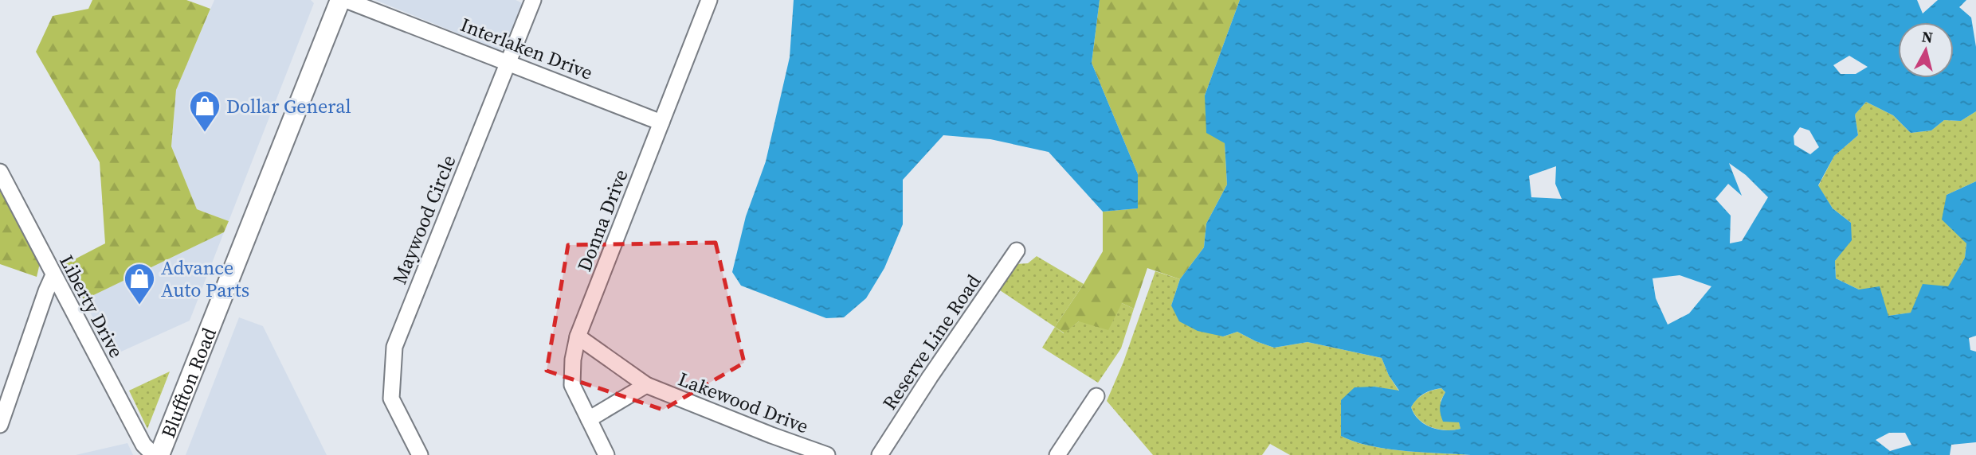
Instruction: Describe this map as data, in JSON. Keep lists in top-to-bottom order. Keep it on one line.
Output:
{"streets":{"main road":["Bluffton Road"],"street":["Interlaken Drive","Maywood Circle","Donna Drive","Liberty Drive","Reserve Line Road","Lakewood Drive"]},"crossings":[["Interlaken Drive","Maywood Circle"],["Interlaken Drive","Donna Drive"],["Donna Drive","Lakewood Drive"]],"places":{"shop":["Dollar General","Advance Auto Parts"]},"north":"top"}
